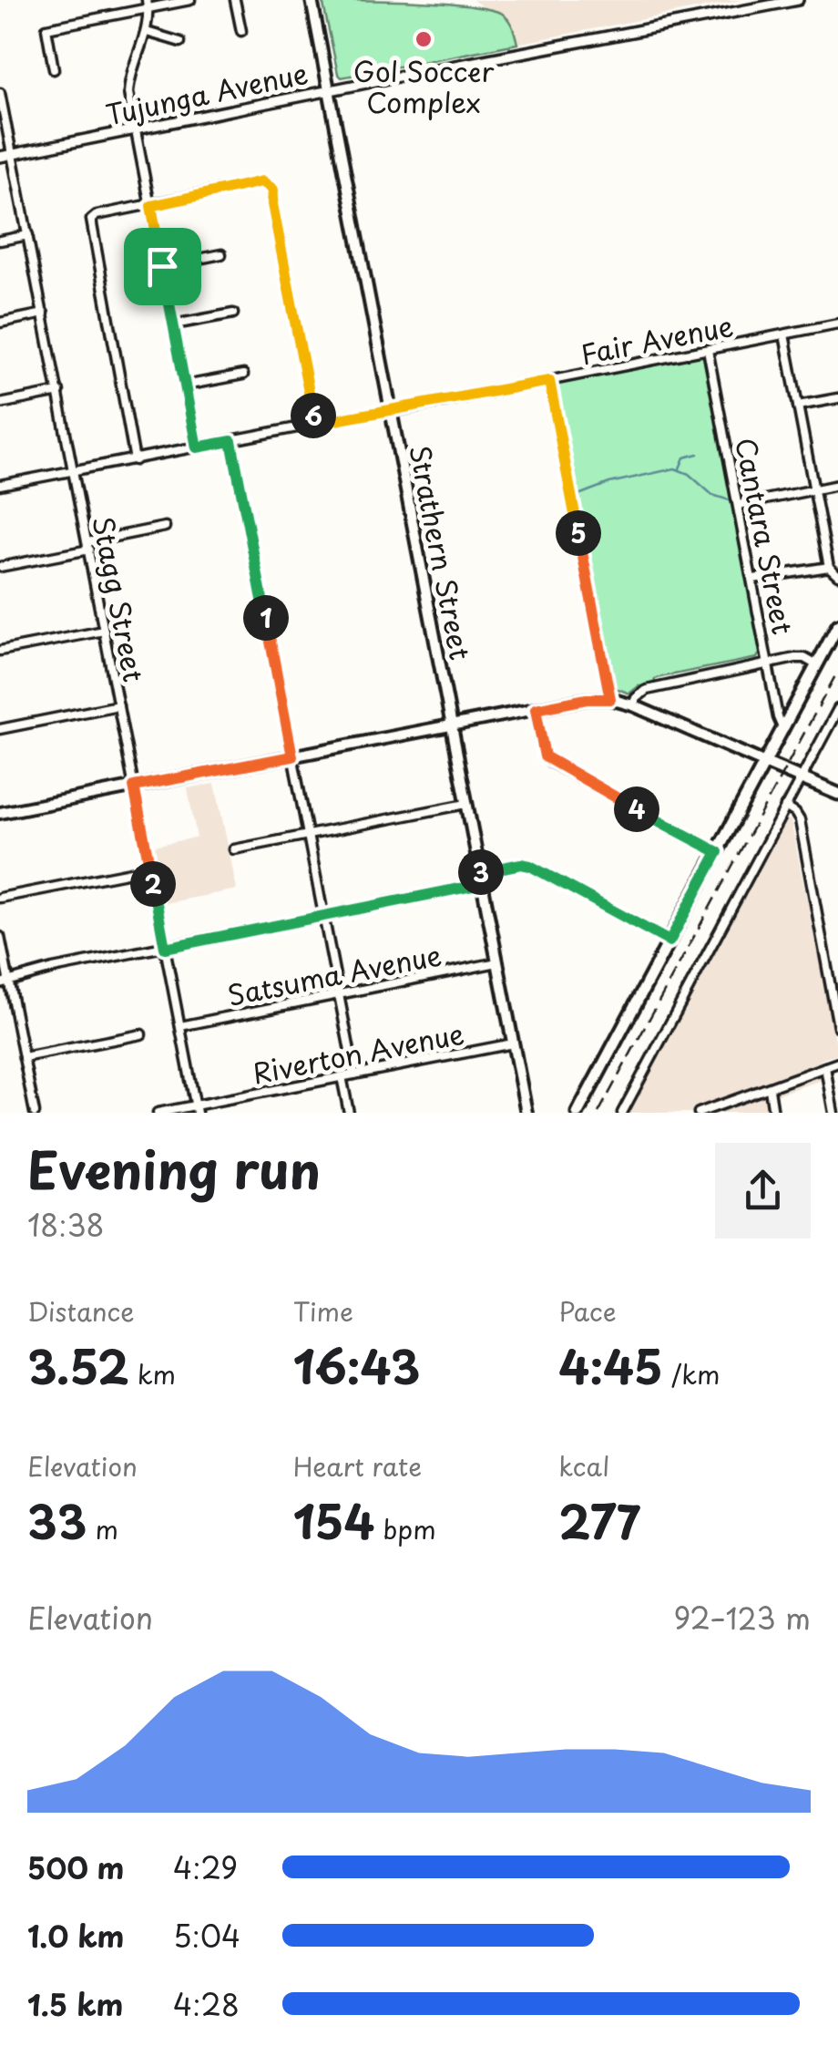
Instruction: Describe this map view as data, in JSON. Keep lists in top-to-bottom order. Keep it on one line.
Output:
{"streets":{"main road":["Strathern Street"],"street":["Tujunga Avenue","Fair Avenue","Cantara Street","Stagg Street","Satsuma Avenue","Riverton Avenue"]},"crossings":[["Tujunga Avenue","Strathern Street"],["Tujunga Avenue","Stagg Street"],["Fair Avenue","Cantara Street"],["Fair Avenue","Strathern Street"],["Fair Avenue","Stagg Street"],["Strathern Street","Satsuma Avenue"],["Strathern Street","Riverton Avenue"],["Stagg Street","Satsuma Avenue"],["Stagg Street","Riverton Avenue"]],"places":["Gol Soccer Complex"],"page":{"pins":["6","5","1","4","3","2"],"heading":["Evening run","18:38"],"stats":[["Distance","3.52 km"],["Time","16:43"],["Pace","4:45 /km"],["Elevation","33 m"],["Heart rate","154 bpm"],["kcal","277"]],"chart":["Elevation","92–123 m"],"list":[{"name":"500 m","note":"4:29"},{"name":"1.0 km","note":"5:04"},{"name":"1.5 km","note":"4:28"}]}}
